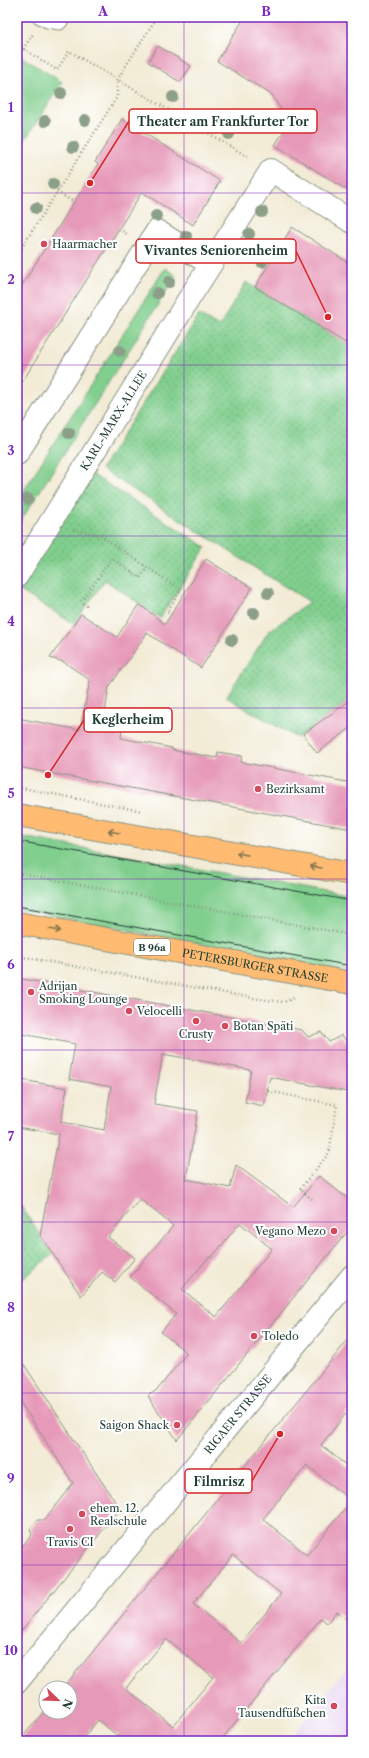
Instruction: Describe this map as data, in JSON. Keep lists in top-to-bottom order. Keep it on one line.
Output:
{"streets":{"main road":["B 96a","PETERSBURGER STRASSE"],"street":["KARL-MARX-ALLEE","RIGAER STRASSE"]},"places":["Theater am Frankfurter Tor","Haarmacher","Vivantes Seniorenheim","Keglerheim","Bezirksamt","Adrijan Smoking Lounge","Velocelli","Crusty","Botan Späti","Vegano Mezo","Toledo","Saigon Shack","Filmrisz","ehem. 12. Realschule","Travis CI","Kita Tausendfüßchen"],"north":"bottom right","grid":{"columns":["A","B"],"rows":["1","2","3","4","5","6","7","8","9","10"]}}
